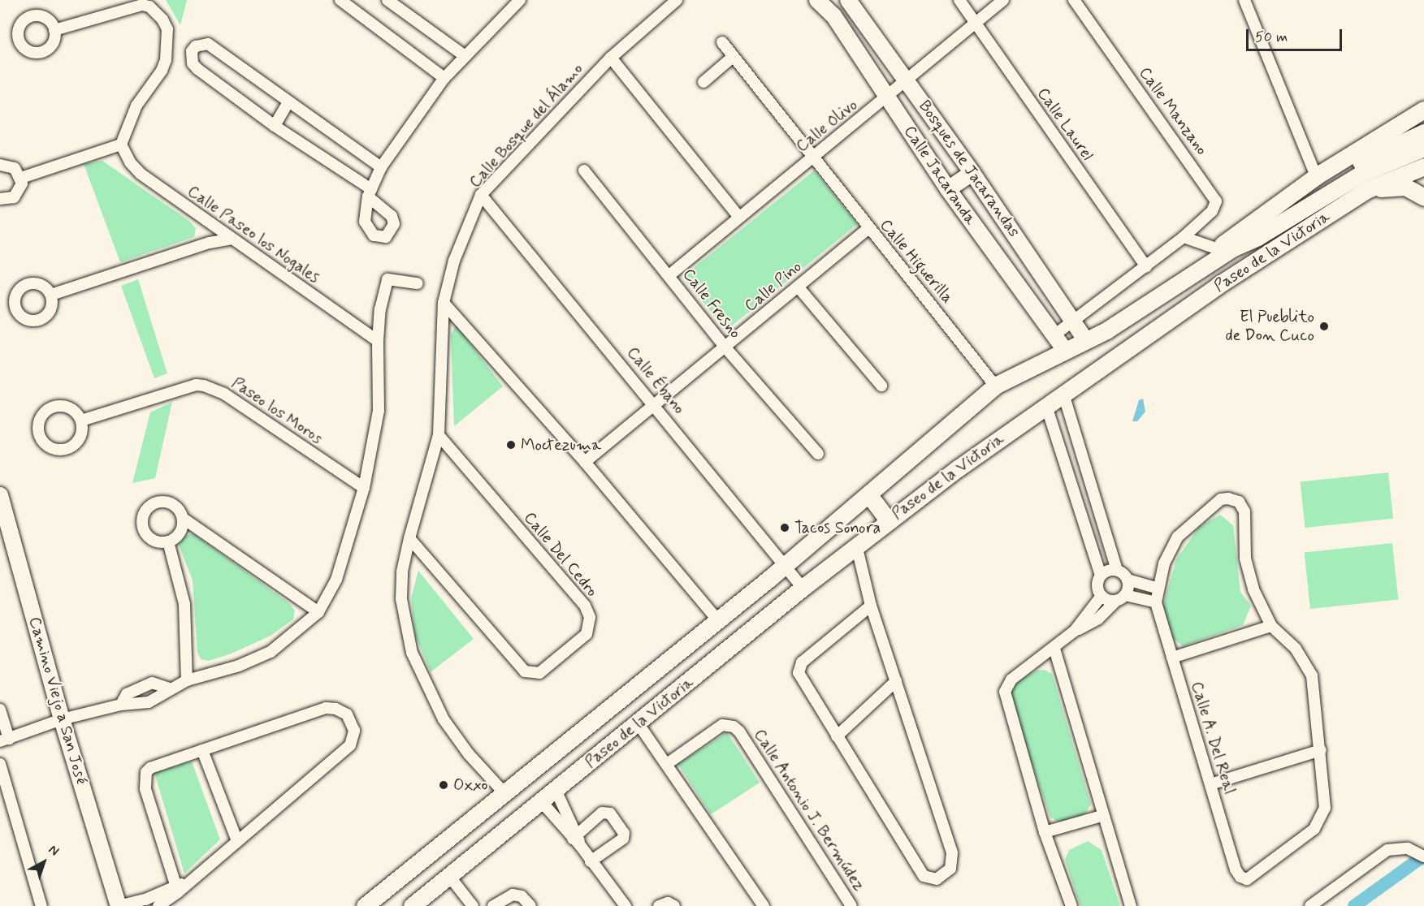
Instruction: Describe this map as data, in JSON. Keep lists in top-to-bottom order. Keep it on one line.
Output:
{"streets":{"main road":["Paseo de la Victoria"],"street":["Calle Manzano","Calle Laurel","Calle Bosque del Álamo","Calle Olivo","Bosques de Jacarandas","Calle Jacaranda","Calle Paseo los Nogales","Calle Higuerilla","Calle Pino","Calle Fresno","Calle Ébano","Paseo los Moros","Calle Del Cedro","Camino Viejo a San José","Calle A. Del Real","Calle Antonio J. Bermúdez"]},"crossings":[["Calle Manzano","Calle Laurel"],["Calle Manzano","Bosques de Jacarandas"],["Calle Manzano","Calle Jacaranda"],["Calle Laurel","Calle Olivo"],["Calle Bosque del Álamo","Paseo de la Victoria"],["Calle Bosque del Álamo","Calle Ébano"],["Calle Bosque del Álamo","Calle Del Cedro"],["Calle Olivo","Bosques de Jacarandas"],["Calle Olivo","Calle Jacaranda"],["Calle Olivo","Calle Higuerilla"],["Calle Olivo","Calle Fresno"],["Bosques de Jacarandas","Paseo de la Victoria"],["Calle Jacaranda","Paseo de la Victoria"],["Paseo de la Victoria","Calle Higuerilla"],["Paseo de la Victoria","Calle Ébano"],["Calle Higuerilla","Calle Pino"],["Calle Pino","Calle Fresno"],["Calle Pino","Calle Ébano"]],"places":["El Pueblito de Don Cuco","Moctezuma","Tacos Sonora","Oxxo"],"scale_bar":"50 m","north":"top right"}
